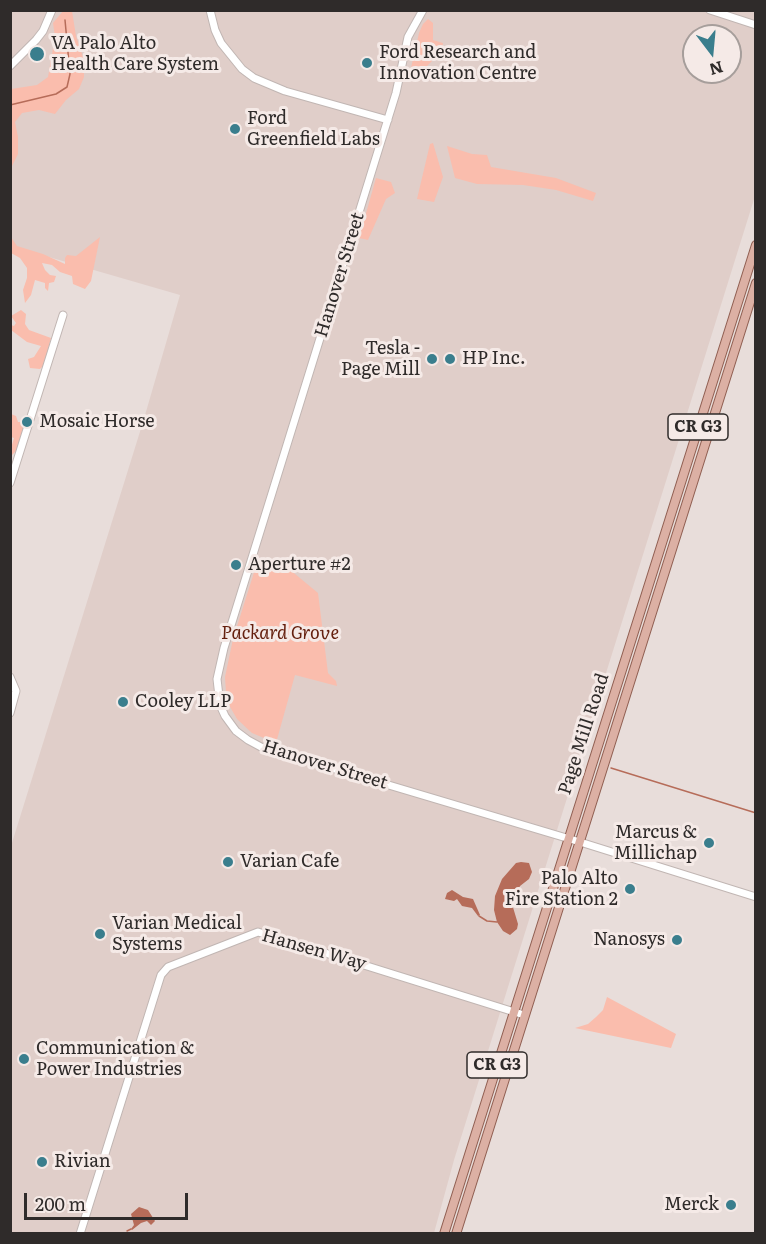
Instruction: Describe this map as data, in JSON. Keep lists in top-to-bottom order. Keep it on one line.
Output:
{"streets":{"main road":["CR G3","Page Mill Road"],"street":["Hanover Street","Hansen Way"]},"crossings":[["Hanover Street","Page Mill Road"],["Page Mill Road","Hansen Way"]],"parks":["Packard Grove"],"places":["VA Palo Alto Health Care System","Ford Research and Innovation Centre","Ford Greenfield Labs","Tesla - Page Mill","HP Inc.","Mosaic Horse","Aperture #2","Cooley LLP","Marcus & Millichap","Varian Cafe","Palo Alto Fire Station 2","Varian Medical Systems","Nanosys","Communication & Power Industries","Rivian","Merck"],"scale_bar":"200 m","north":"bottom"}
